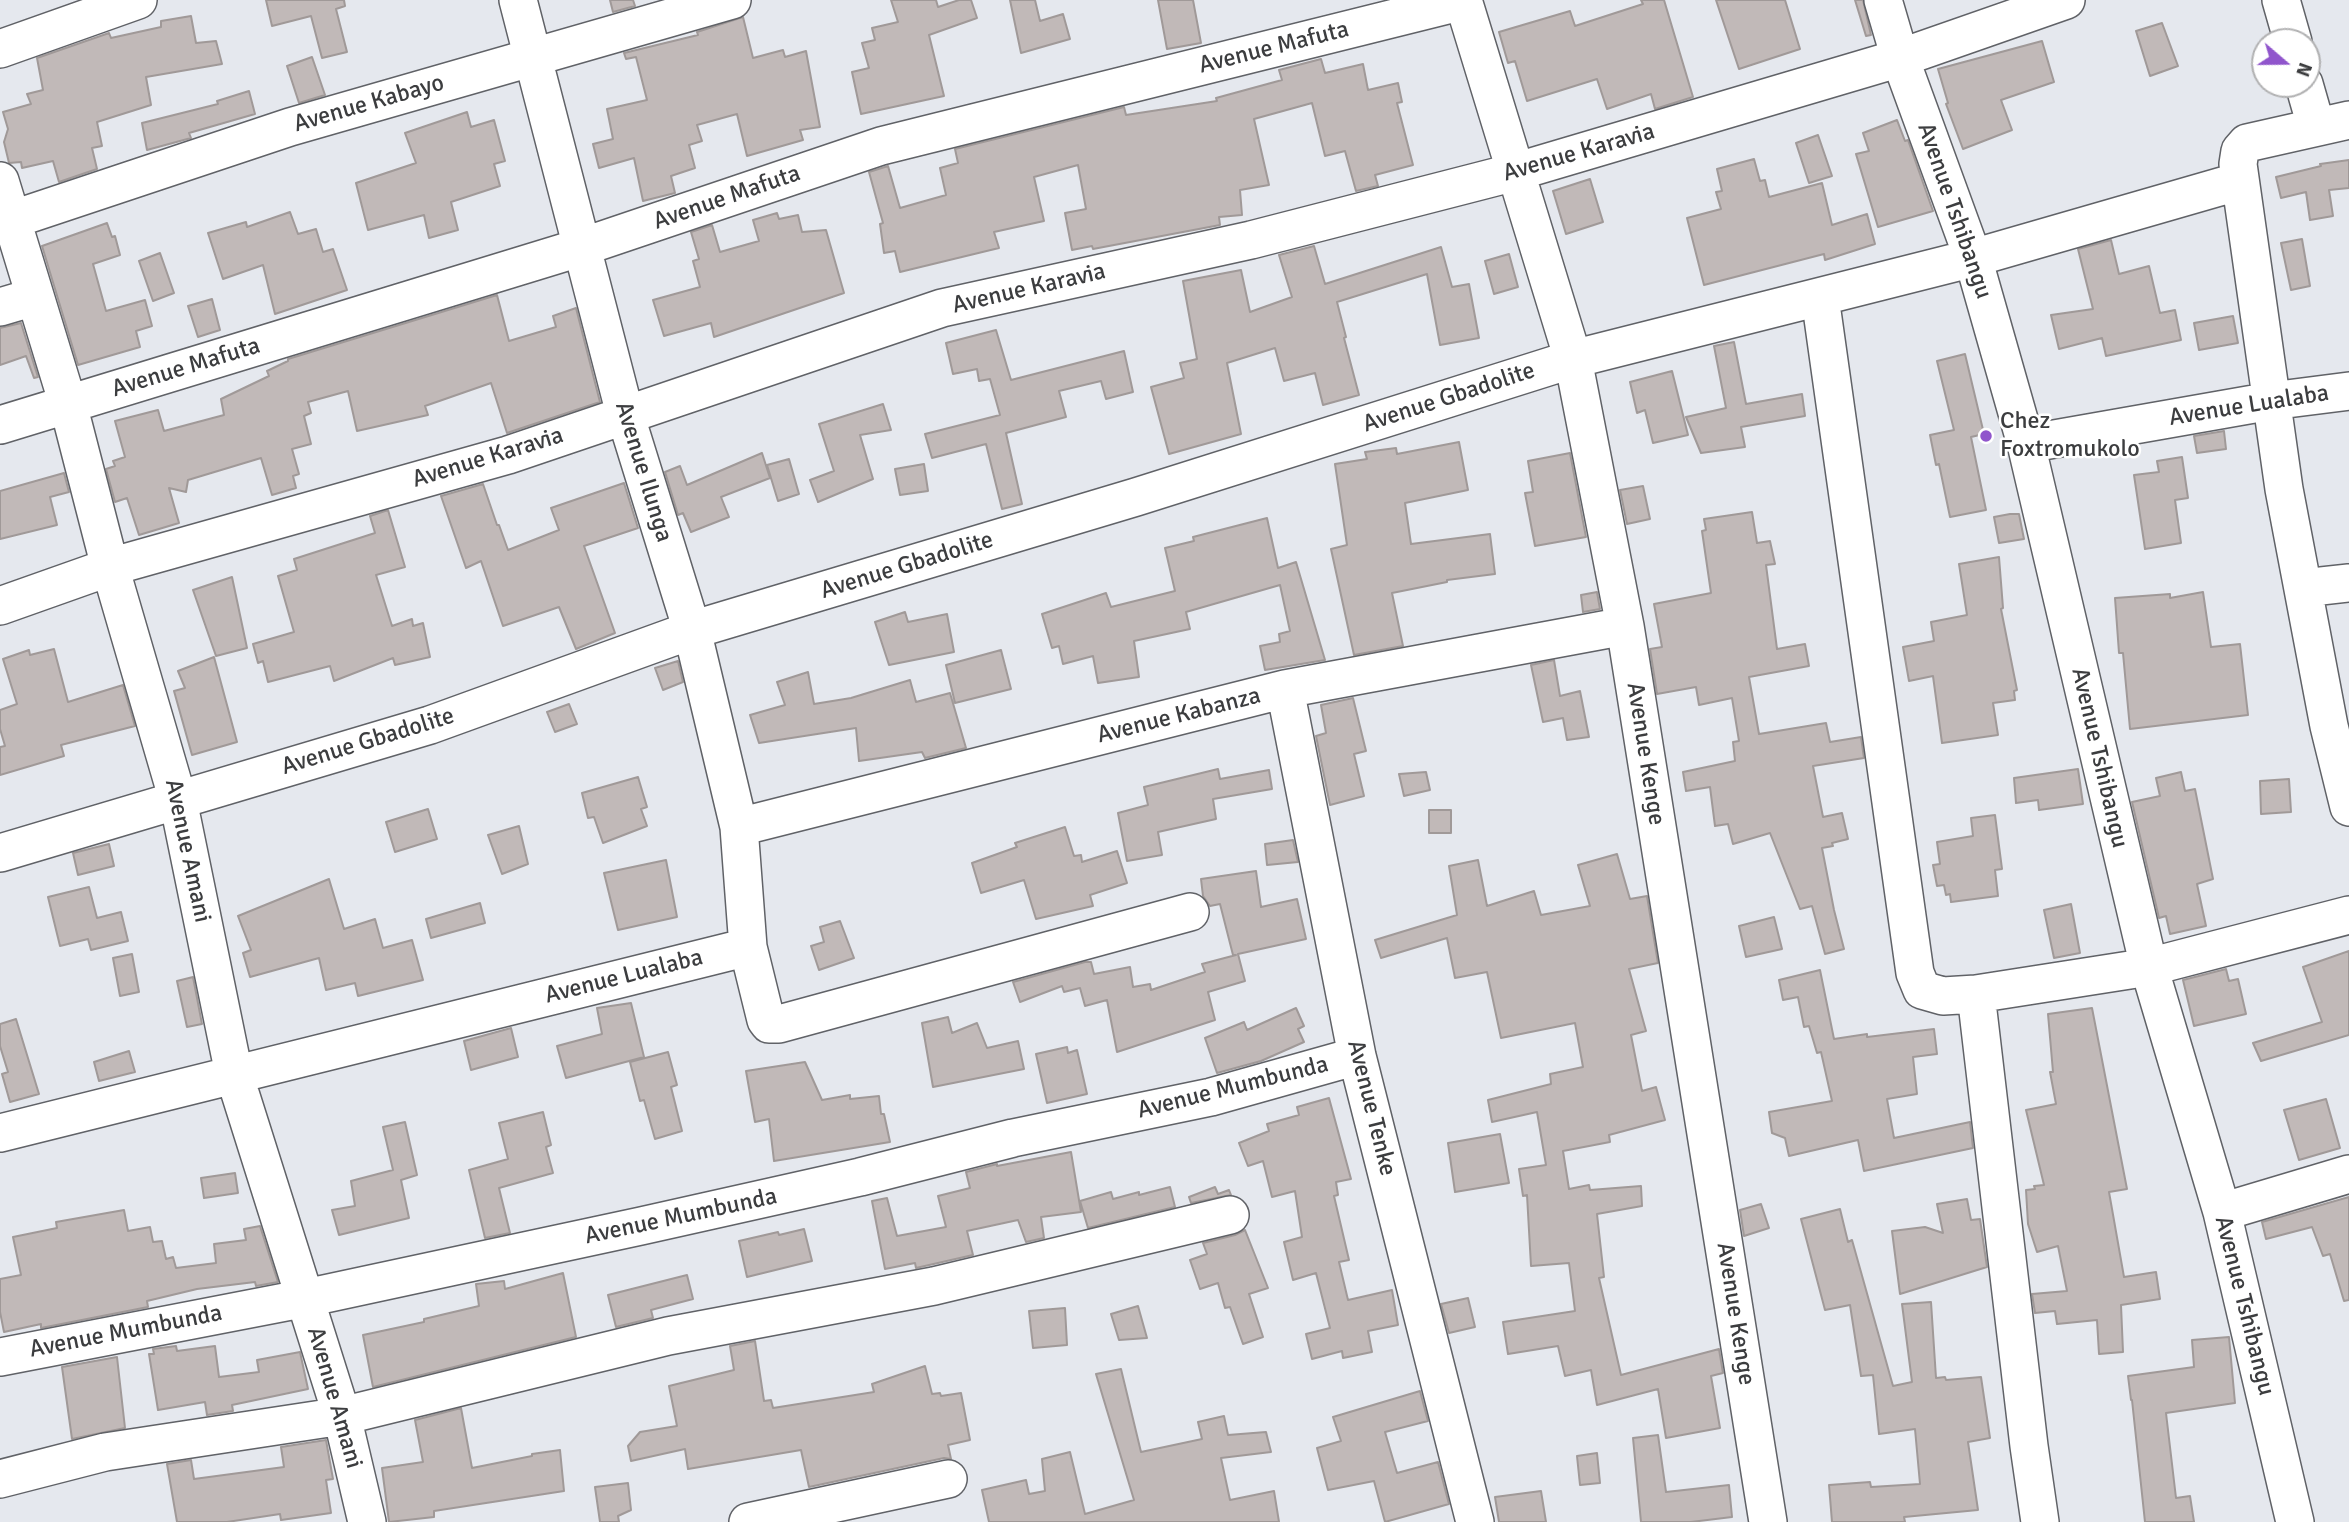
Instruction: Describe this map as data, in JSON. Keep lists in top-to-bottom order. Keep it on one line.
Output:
{"streets":{"street":["Avenue Mafuta","Avenue Kabayo","Avenue Karavia","Avenue Tshibangu","Avenue Gbadolite","Avenue Lualaba","Avenue Ilunga","Avenue Kabanza","Avenue Kenge","Avenue Amani","Avenue Mumbunda","Avenue Tenke"]},"crossings":[["Avenue Mafuta","Avenue Ilunga"],["Avenue Mafuta","Avenue Kenge"],["Avenue Mafuta","Avenue Amani"],["Avenue Kabayo","Avenue Ilunga"],["Avenue Kabayo","Avenue Amani"],["Avenue Karavia","Avenue Tshibangu"],["Avenue Karavia","Avenue Ilunga"],["Avenue Karavia","Avenue Kenge"],["Avenue Karavia","Avenue Amani"],["Avenue Tshibangu","Avenue Gbadolite"],["Avenue Tshibangu","Avenue Lualaba"],["Avenue Gbadolite","Avenue Ilunga"],["Avenue Gbadolite","Avenue Kenge"],["Avenue Gbadolite","Avenue Amani"],["Avenue Lualaba","Avenue Ilunga"],["Avenue Lualaba","Avenue Amani"],["Avenue Ilunga","Avenue Kabanza"],["Avenue Kabanza","Avenue Kenge"],["Avenue Kabanza","Avenue Tenke"],["Avenue Amani","Avenue Mumbunda"],["Avenue Mumbunda","Avenue Tenke"]],"places":["Chez Foxtromukolo"],"north":"right"}
